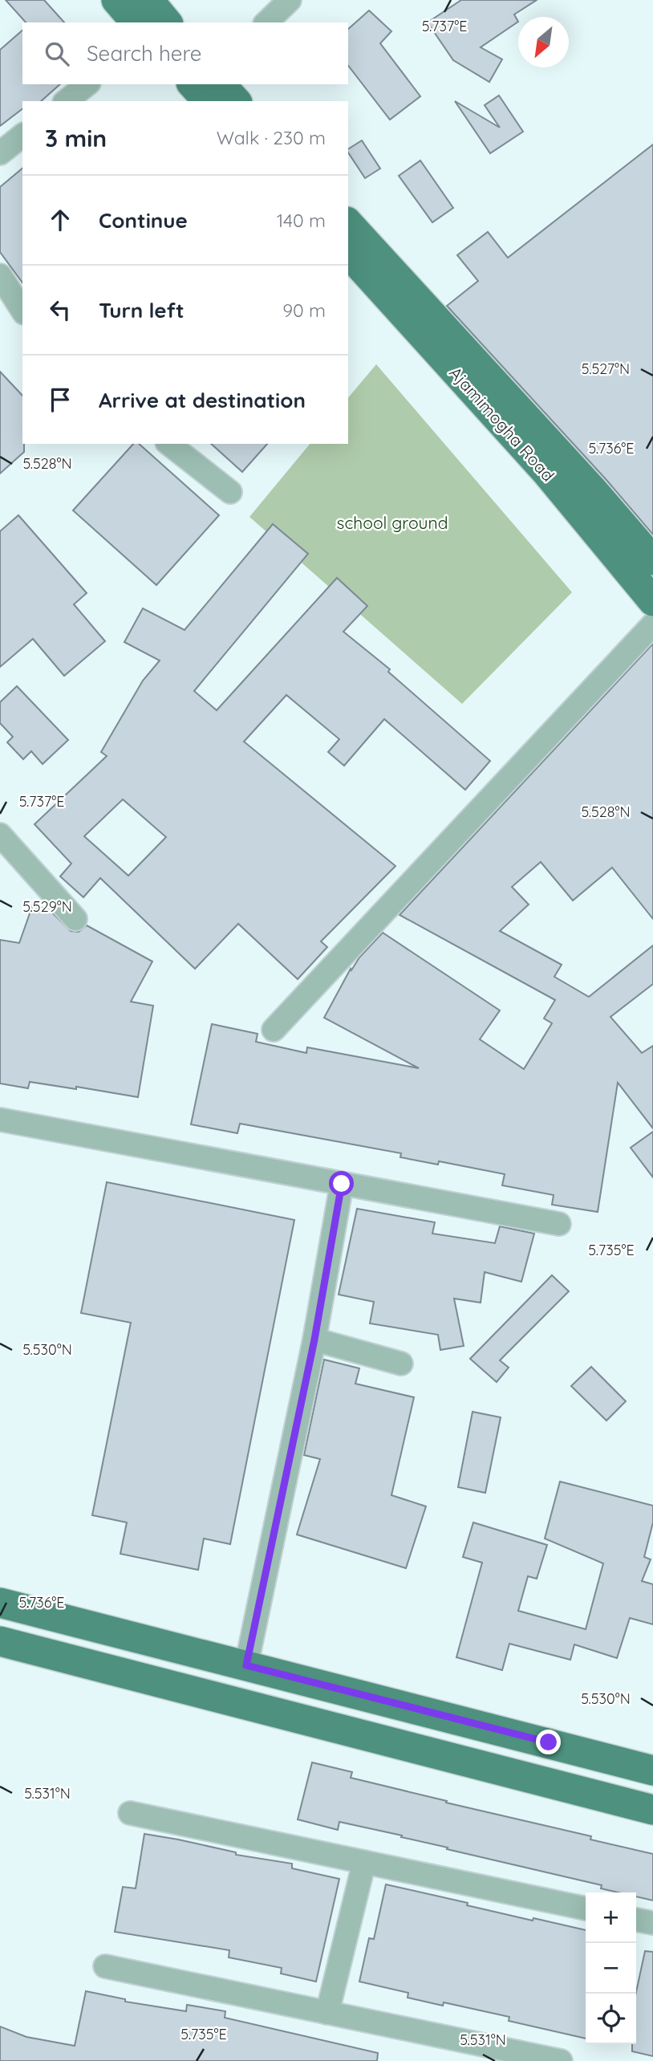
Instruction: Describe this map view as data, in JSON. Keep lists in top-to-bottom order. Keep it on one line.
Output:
{"streets":{"main road":["Ajamimogha Road"]},"parks":["school ground"],"north":"bottom left","page":{"search":"Search here","heading":["3 min","Walk · 230 m"],"list":[["Continue","140 m"],["Turn left","90 m"],"Arrive at destination"],"map_buttons":["+","−"]},"coordinates":["5.737°E","5.527°N","5.736°E","5.528°N","5.529°N","5.735°E","5.530°N","5.531°N"]}
